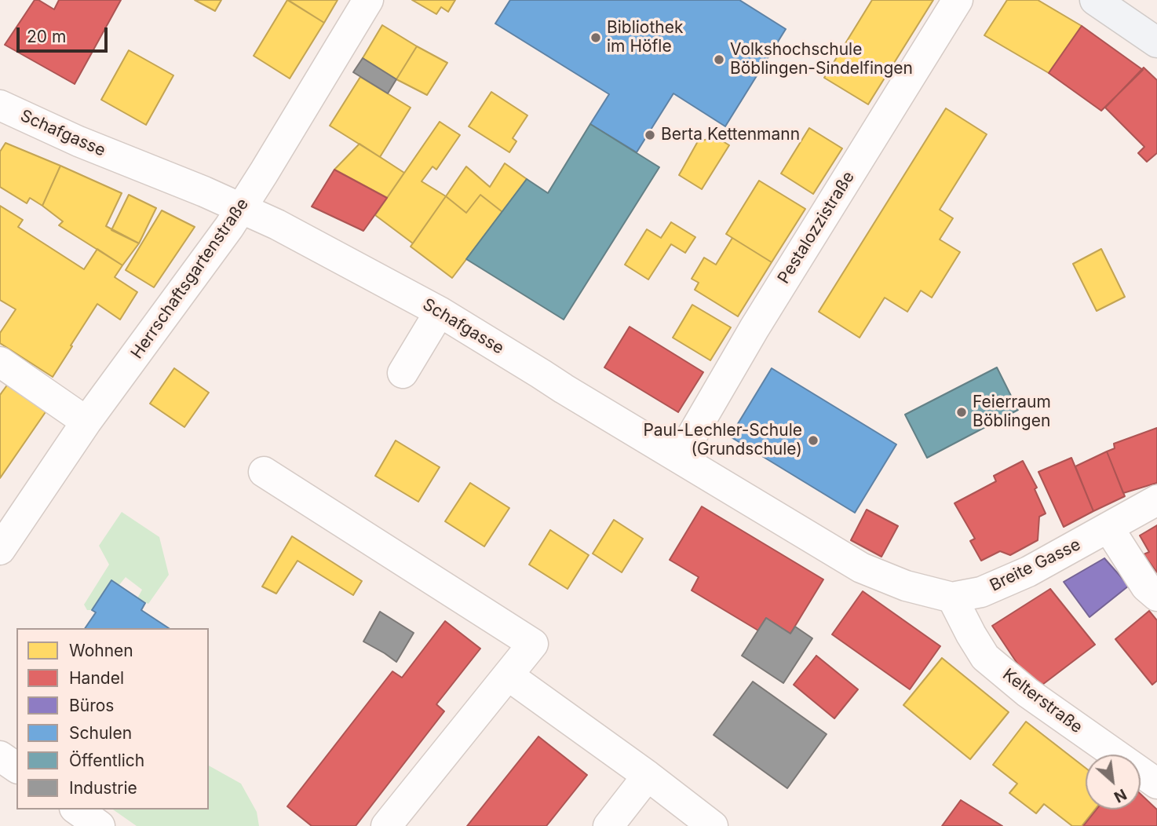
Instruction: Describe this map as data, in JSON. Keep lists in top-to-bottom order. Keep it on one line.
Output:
{"streets":{"street":["Schafgasse","Pestalozzistraße","Herrschaftsgartenstraße","Breite Gasse","Kelterstraße"]},"crossings":[["Schafgasse","Pestalozzistraße"],["Schafgasse","Herrschaftsgartenstraße"],["Schafgasse","Breite Gasse"],["Breite Gasse","Kelterstraße"]],"places":["Bibliothek im Höfle","Volkshochschule Böblingen-Sindelfingen","Berta Kettenmann","Feierraum Böblingen","Paul-Lechler-Schule (Grundschule)"],"legend":["Wohnen","Handel","Büros","Schulen","Öffentlich","Industrie"],"scale_bar":"20 m","north":"bottom right"}
